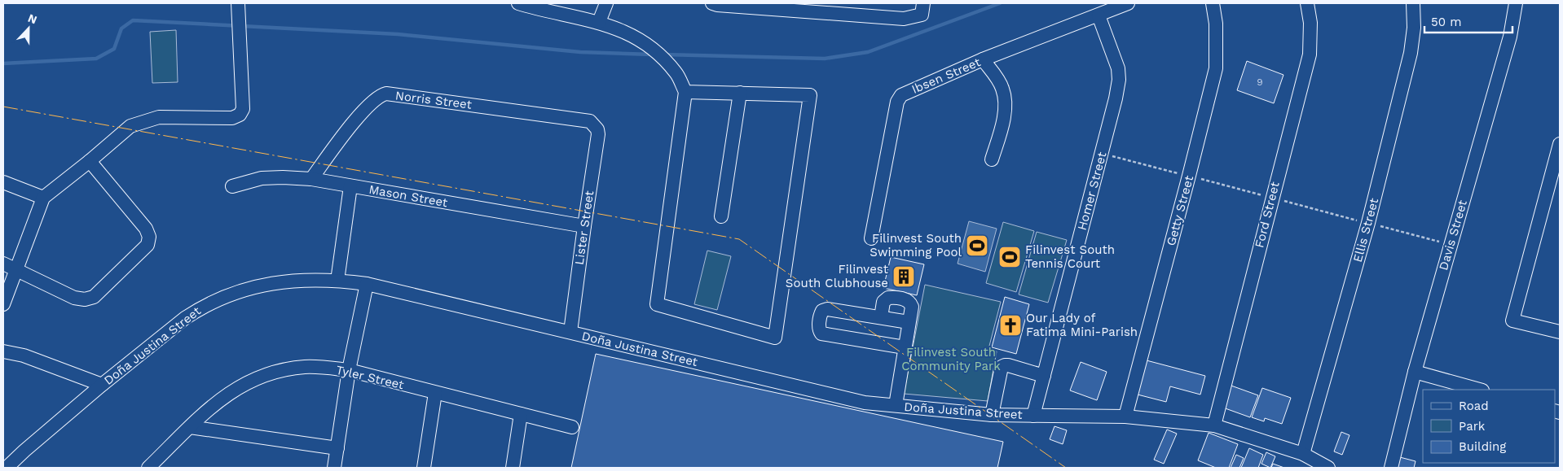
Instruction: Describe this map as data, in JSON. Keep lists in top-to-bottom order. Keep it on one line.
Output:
{"streets":{"street":["Ibsen Street","Norris Street","Homer Street","Mason Street","Getty Street","Ford Street","Lister Street","Ellis Street","Davis Street","Doña Justina Street","Tyler Street"]},"crossings":[["Ibsen Street","Homer Street"],["Norris Street","Mason Street"],["Norris Street","Lister Street"],["Homer Street","Doña Justina Street"],["Mason Street","Lister Street"],["Getty Street","Doña Justina Street"],["Ford Street","Doña Justina Street"],["Lister Street","Doña Justina Street"],["Ellis Street","Doña Justina Street"]],"parks":["Filinvest South Community Park"],"places":{"sports":["Filinvest South Swimming Pool","Filinvest South Tennis Court"],"building":["Filinvest South Clubhouse"],"church":["Our Lady of Fatima Mini-Parish"]},"house_numbers":["9"],"legend":["Road","Park","Building"],"scale_bar":"50 m","north":"top"}
